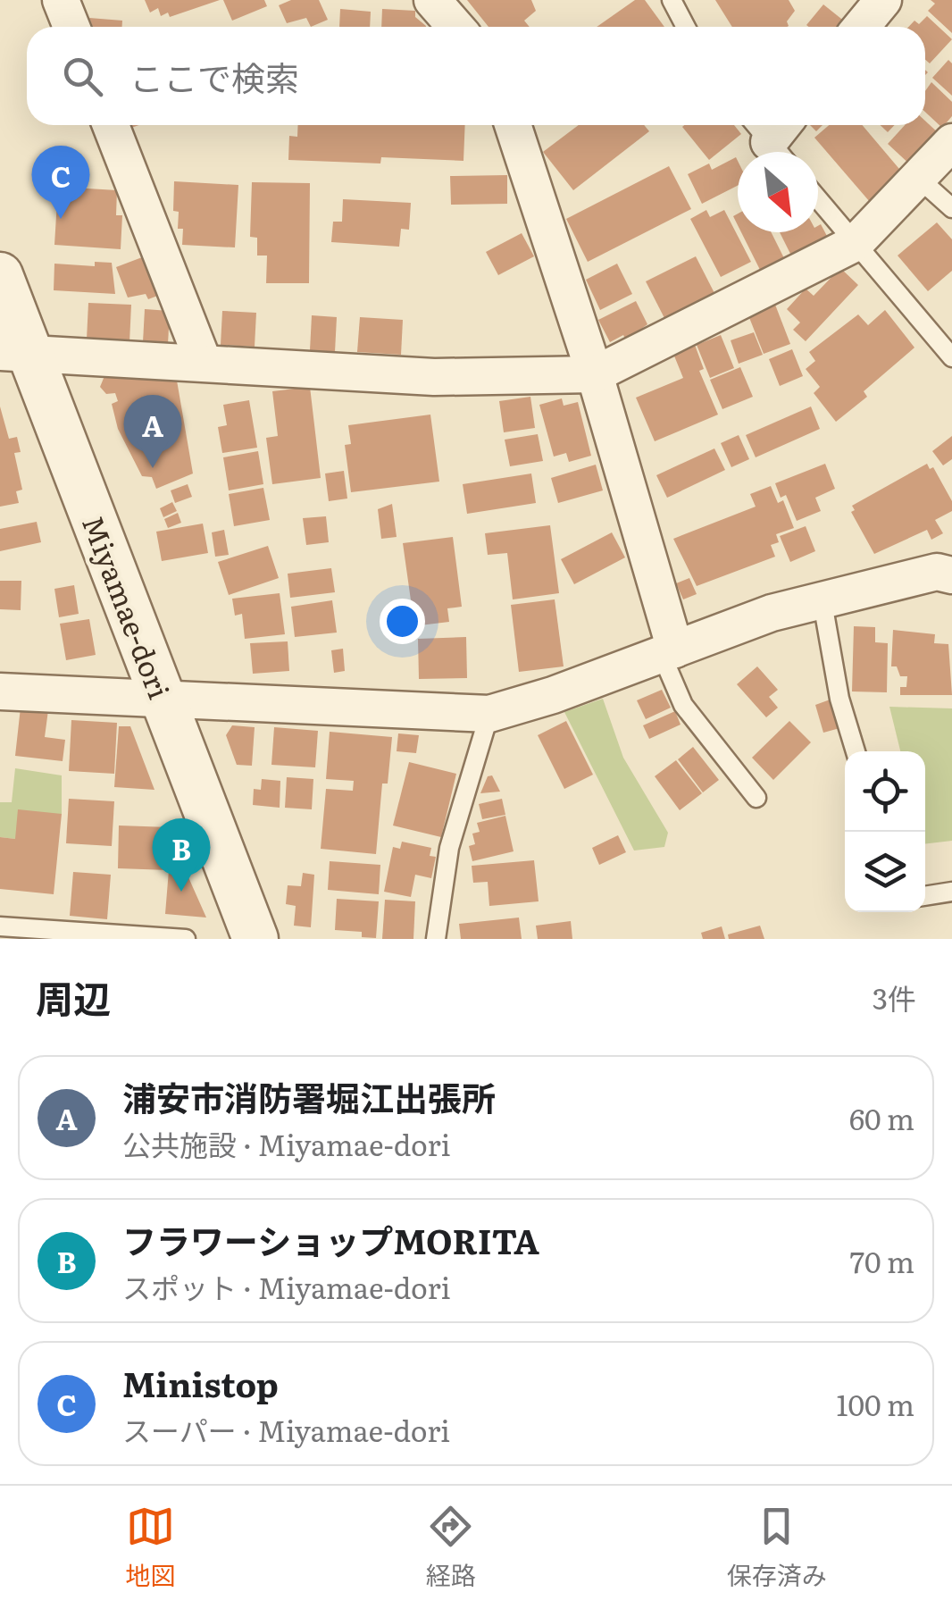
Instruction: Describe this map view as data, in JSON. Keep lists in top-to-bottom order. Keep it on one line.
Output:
{"streets":{"street":["Miyamae-dori"]},"north":"bottom right","page":{"search":"ここで検索","pins":["C","A","B"],"heading":["周辺","3件"],"list":[{"mark":"A","name":"浦安市消防署堀江出張所","note":"公共施設 · Miyamae-dori","value":"60 m"},{"mark":"B","name":"フラワーショップMORITA","note":"スポット · Miyamae-dori","value":"70 m"},{"mark":"C","name":"Ministop","note":"スーパー · Miyamae-dori","value":"100 m"}],"nav":["地図","経路","保存済み"]}}
